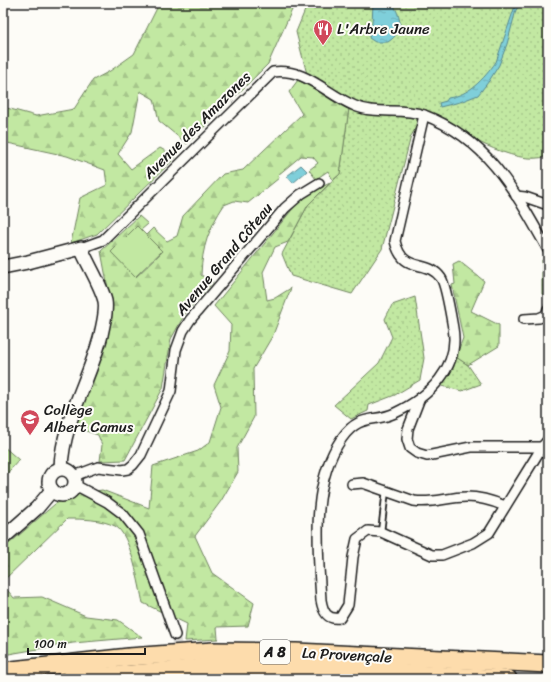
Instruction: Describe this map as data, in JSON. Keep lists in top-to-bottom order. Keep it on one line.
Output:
{"streets":{"highway":["A 8","La Provençale"],"street":["Avenue des Amazones","Avenue Grand Côteau"]},"places":{"restaurant":["L'Arbre Jaune"],"school or university":["Collège Albert Camus"]},"scale_bar":"100 m"}
